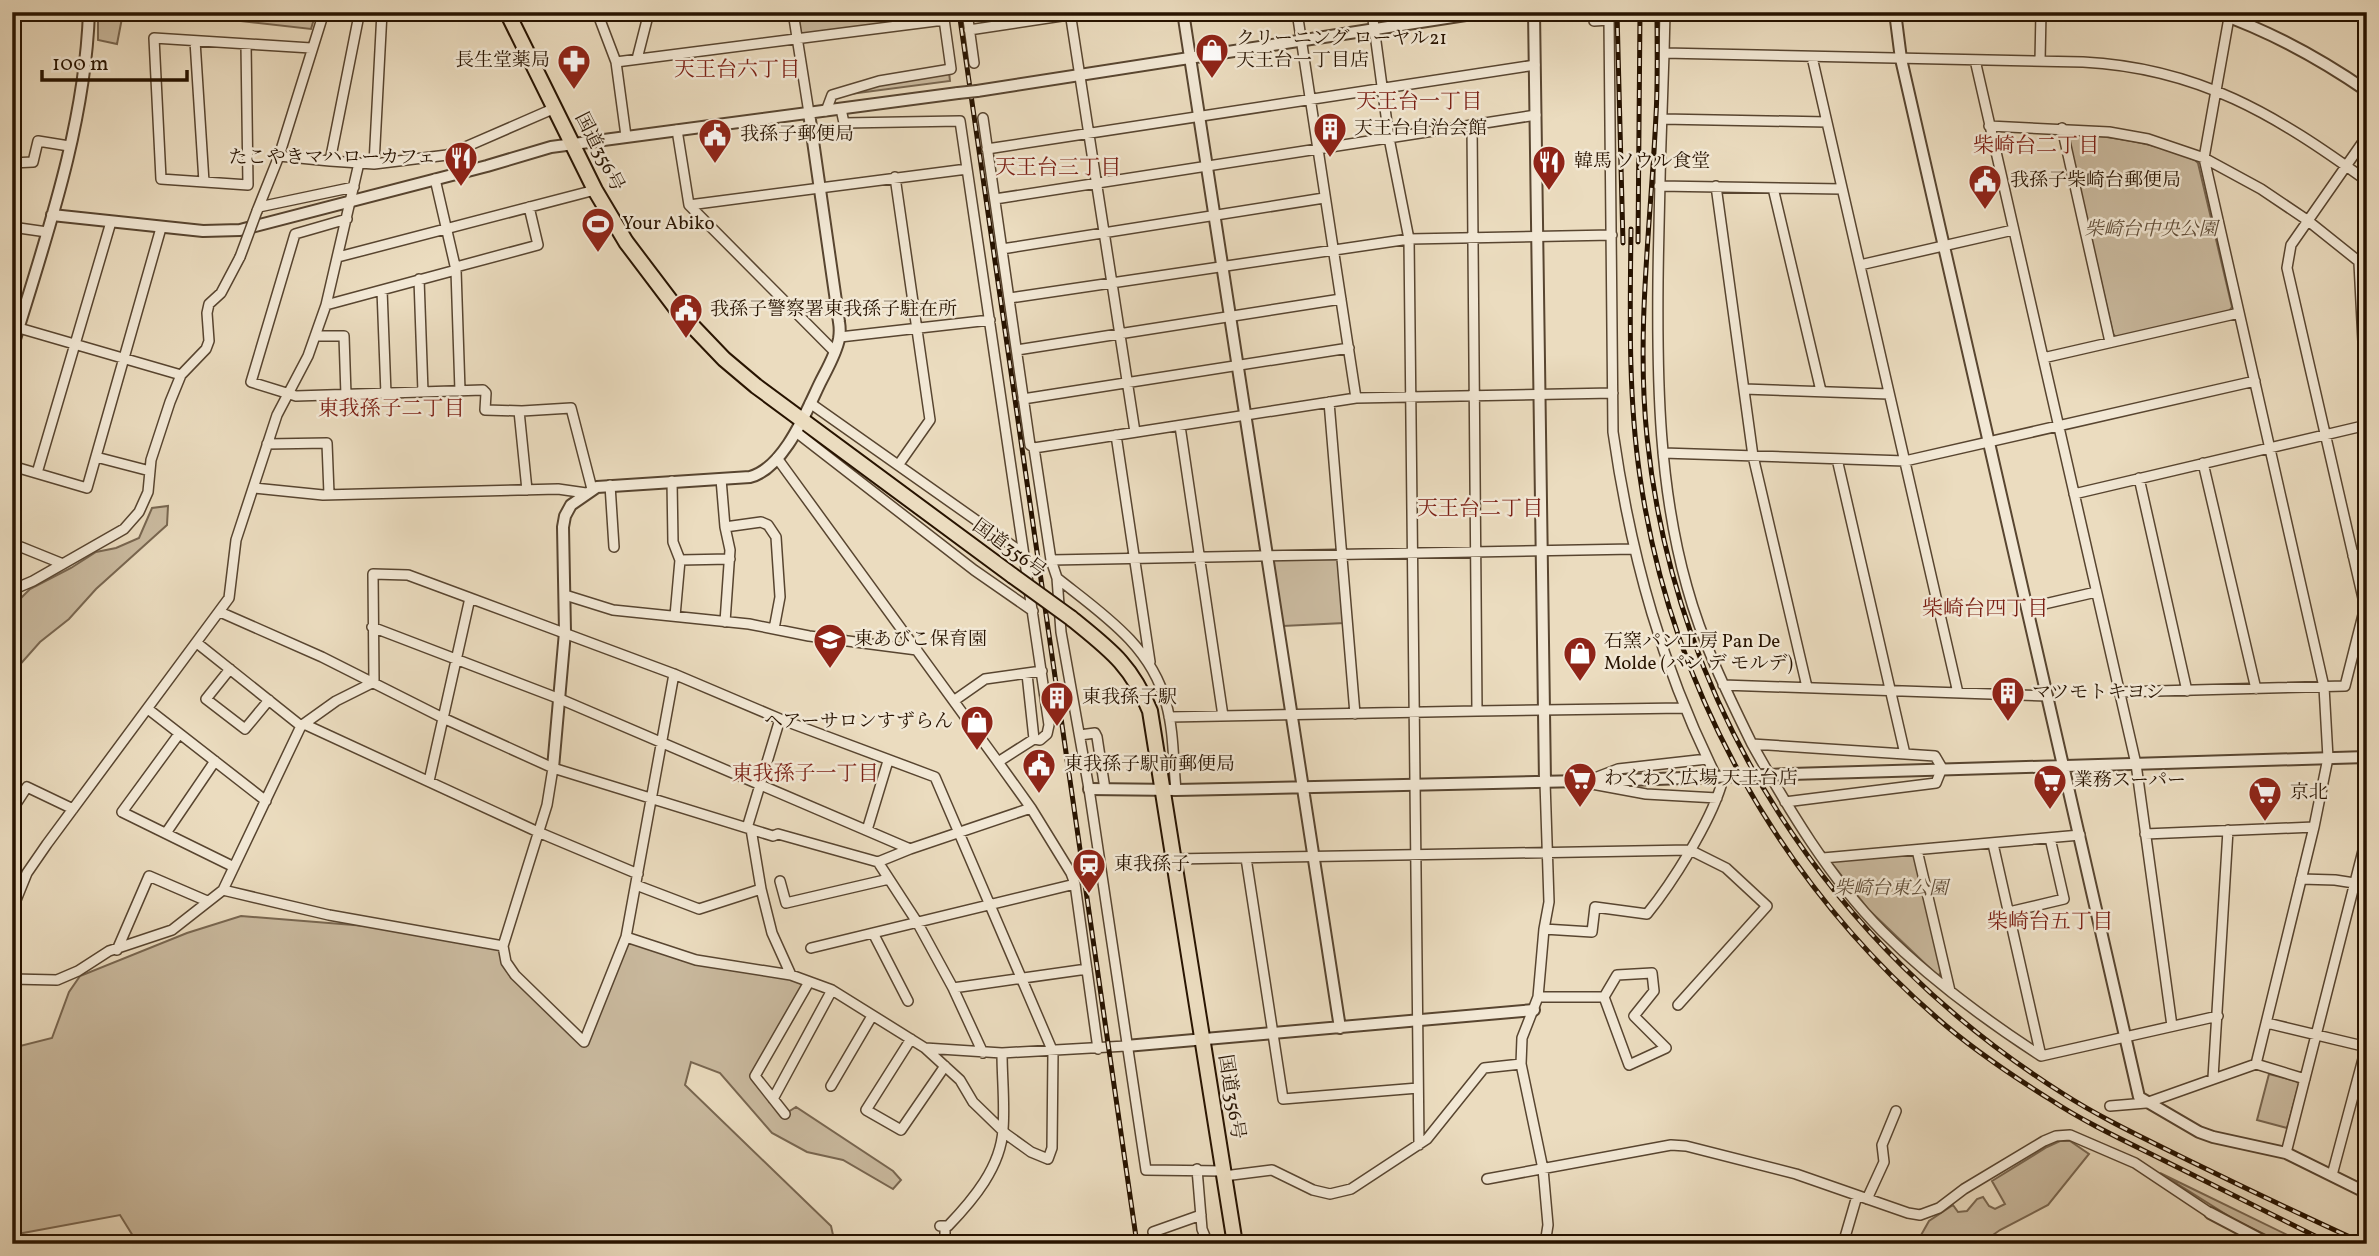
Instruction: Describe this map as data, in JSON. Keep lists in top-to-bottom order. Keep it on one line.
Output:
{"streets":{"highway":["国道356号"]},"districts":["天王台六丁目","天王台一丁目","柴崎台二丁目","天王台三丁目","東我孫子二丁目","天王台二丁目","柴崎台四丁目","東我孫子一丁目","柴崎台五丁目"],"parks":["柴崎台中央公園","柴崎台東公園"],"places":{"shop":["クリーニング ローヤル21 天王台一丁目店","石窯パン工房 Pan De Molde (パン デ モルデ)","ヘアーサロンすずらん"],"pharmacy":["長生堂薬局"],"building":["天王台自治会館","マツモトキヨシ","東我孫子駅"],"public building":["我孫子郵便局","我孫子柴崎台郵便局","我孫子警察署東我孫子駐在所","東我孫子駅前郵便局"],"restaurant":["たこやきマハローカフェ","韓馬 ソウル食堂"],"sports":["Your Abiko"],"school or university":["東あびこ保育園"],"supermarket":["わくわく広場 天王台店","業務スーパー","京北"],"station":["東我孫子"]},"scale_bar":"100 m"}
